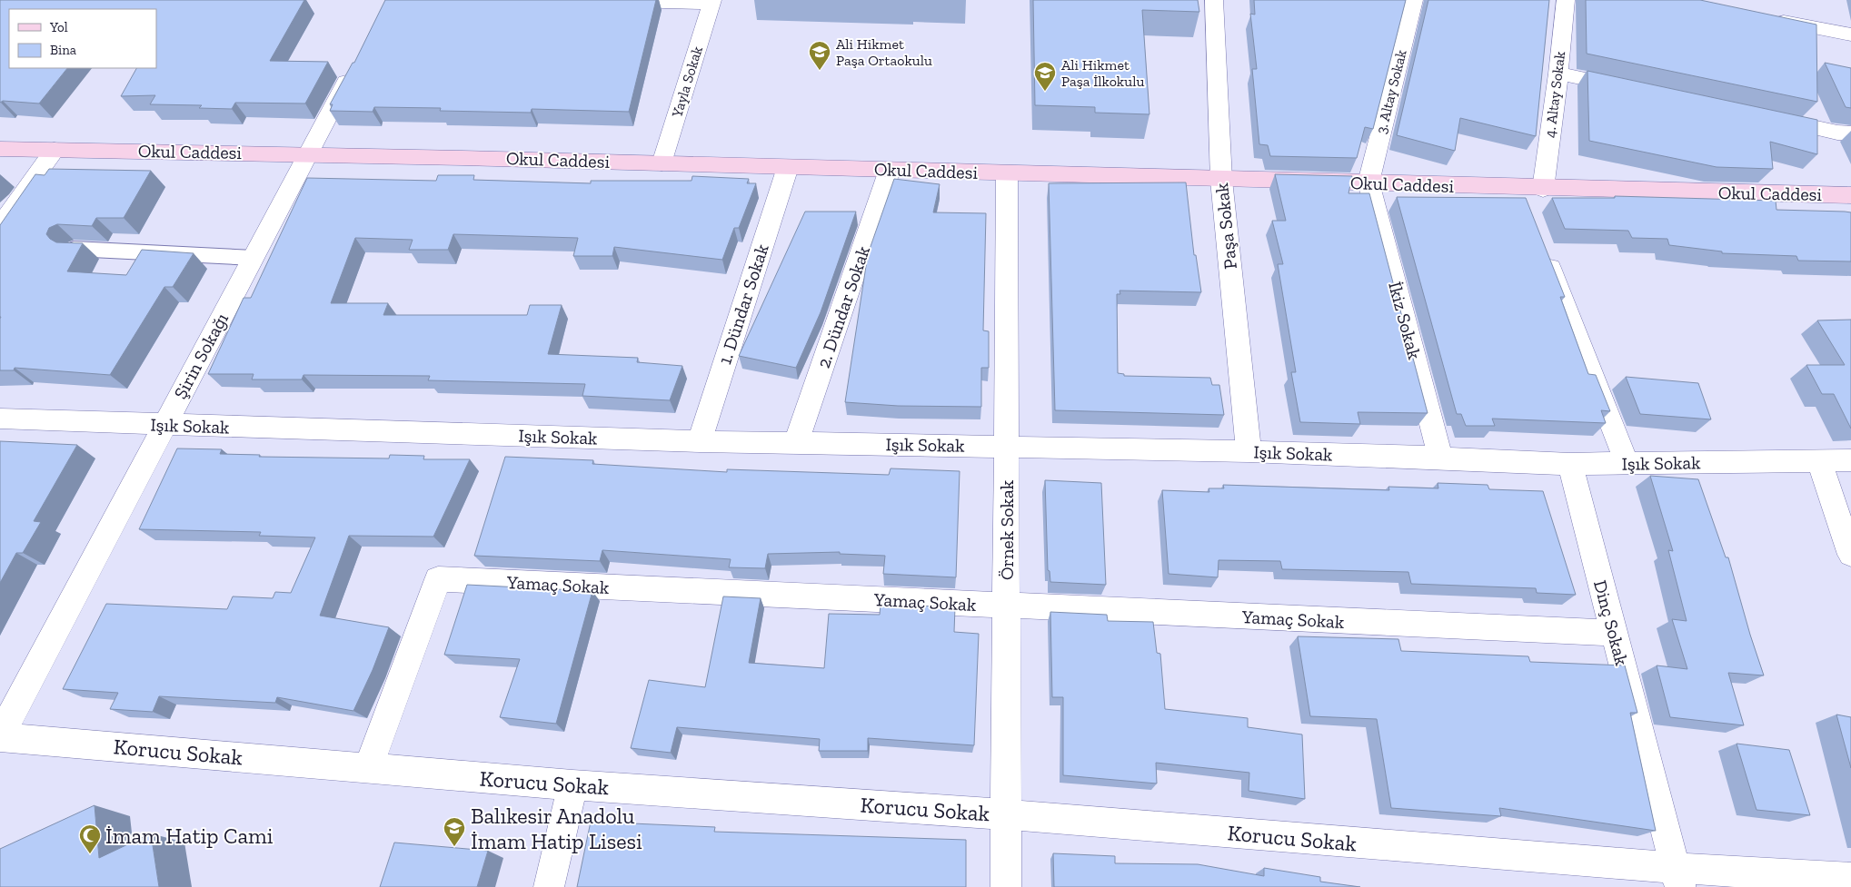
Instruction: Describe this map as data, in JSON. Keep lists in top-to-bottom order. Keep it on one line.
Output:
{"streets":{"main road":["Okul Caddesi"],"street":["Yayla Sokak","3. Altay Sokak","4. Altay Sokak","Paşa Sokak","1. Dündar Sokak","2. Dündar Sokak","İkiz Sokak","Şirin Sokağı","Işık Sokak","Örnek Sokak","Yamaç Sokak","Dinç Sokak","Korucu Sokak"]},"crossings":[["Yayla Sokak","Okul Caddesi"],["3. Altay Sokak","Okul Caddesi"],["3. Altay Sokak","İkiz Sokak"],["4. Altay Sokak","Okul Caddesi"],["Okul Caddesi","Paşa Sokak"],["Okul Caddesi","1. Dündar Sokak"],["Okul Caddesi","2. Dündar Sokak"],["Okul Caddesi","İkiz Sokak"],["Okul Caddesi","Şirin Sokağı"],["Okul Caddesi","Örnek Sokak"],["Paşa Sokak","Işık Sokak"],["1. Dündar Sokak","Işık Sokak"],["2. Dündar Sokak","Işık Sokak"],["İkiz Sokak","Işık Sokak"],["Şirin Sokağı","Işık Sokak"],["Şirin Sokağı","Korucu Sokak"],["Işık Sokak","Örnek Sokak"],["Işık Sokak","Dinç Sokak"],["Örnek Sokak","Yamaç Sokak"],["Örnek Sokak","Korucu Sokak"],["Yamaç Sokak","Dinç Sokak"],["Yamaç Sokak","Korucu Sokak"],["Dinç Sokak","Korucu Sokak"]],"places":{"school or university":["Ali Hikmet Paşa Ortaokulu","Ali Hikmet Paşa İlkokulu","Balıkesir Anadolu İmam Hatip Lisesi"],"mosque":["İmam Hatip Cami"]},"legend":["Yol","Bina"]}
